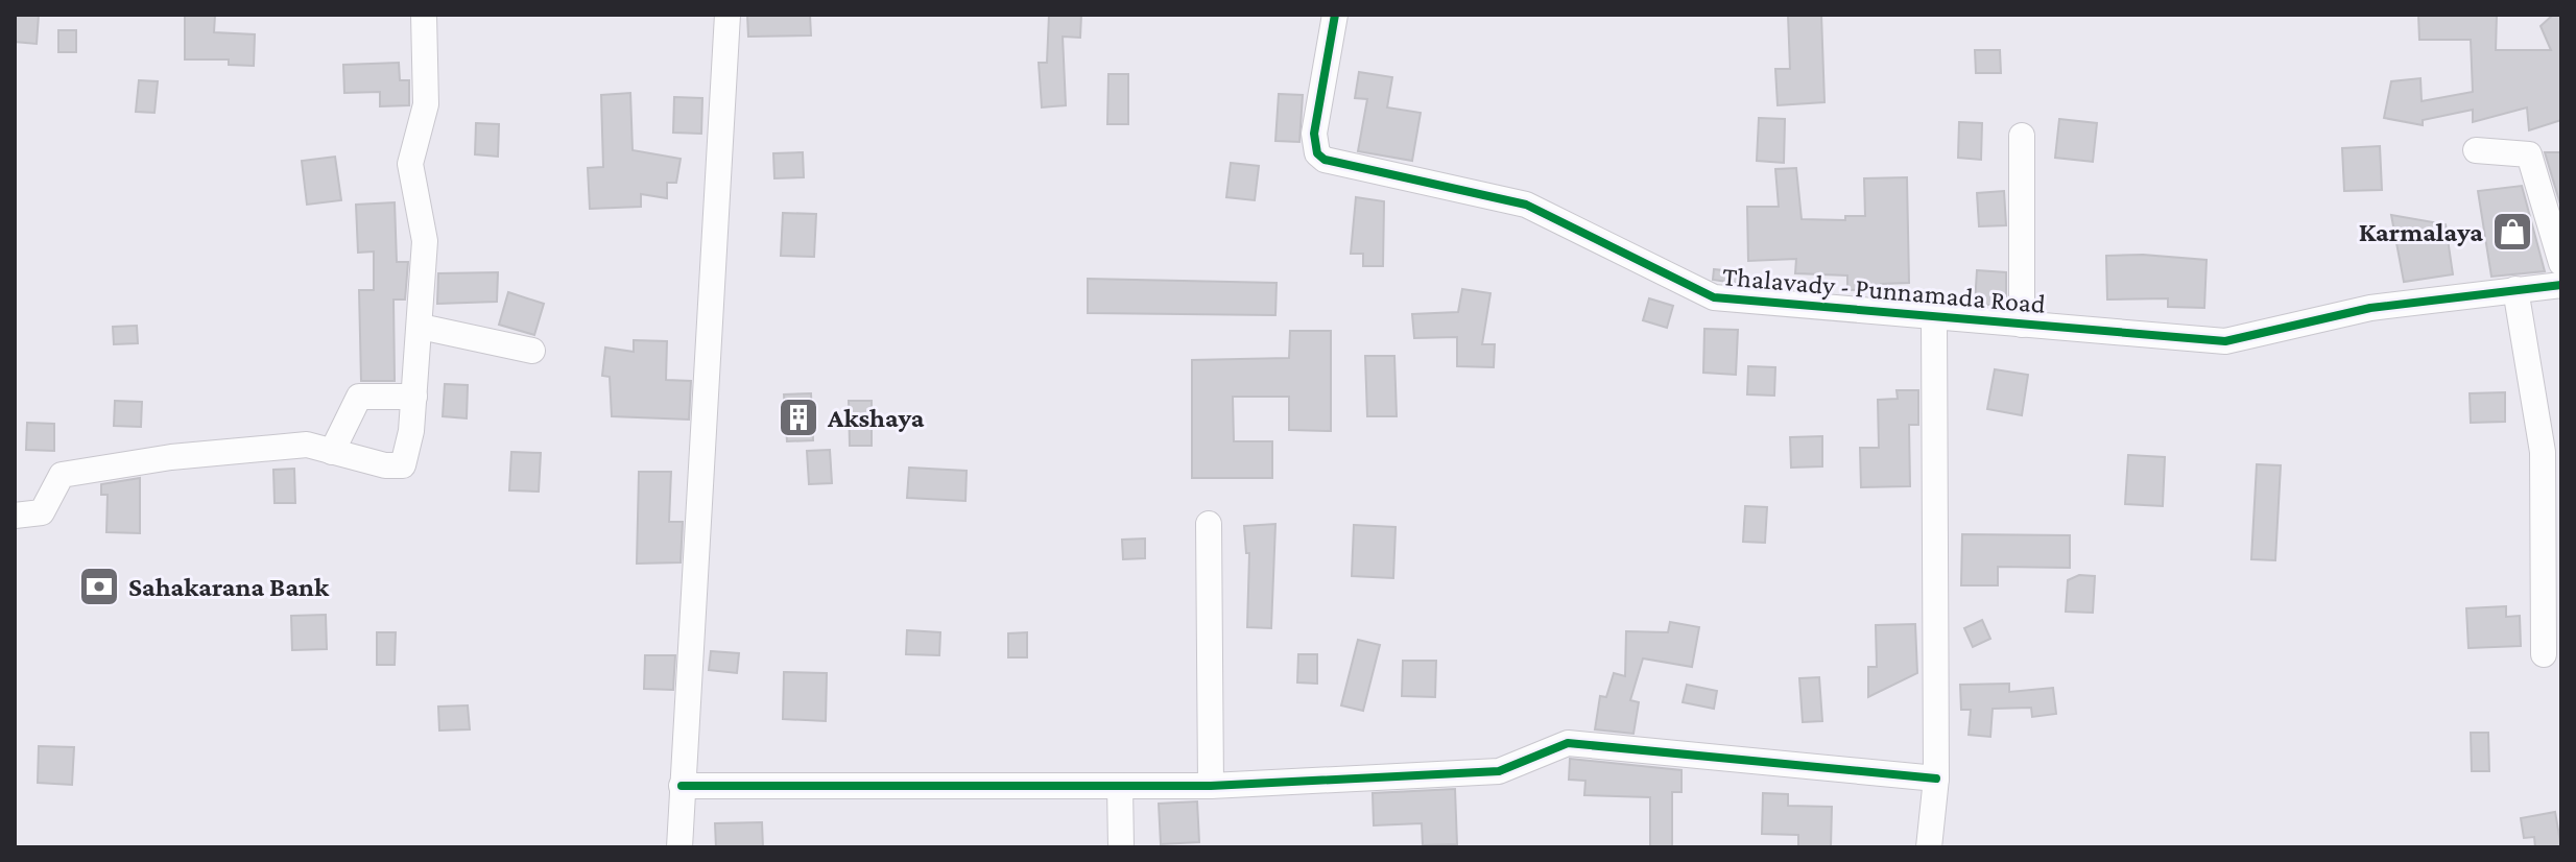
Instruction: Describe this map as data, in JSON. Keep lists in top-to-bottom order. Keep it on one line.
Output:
{"streets":{"street":["Thalavady - Punnamada Road"]},"places":{"shop":["Karmalaya"],"building":["Akshaya"],"bank":["Sahakarana Bank"]}}
